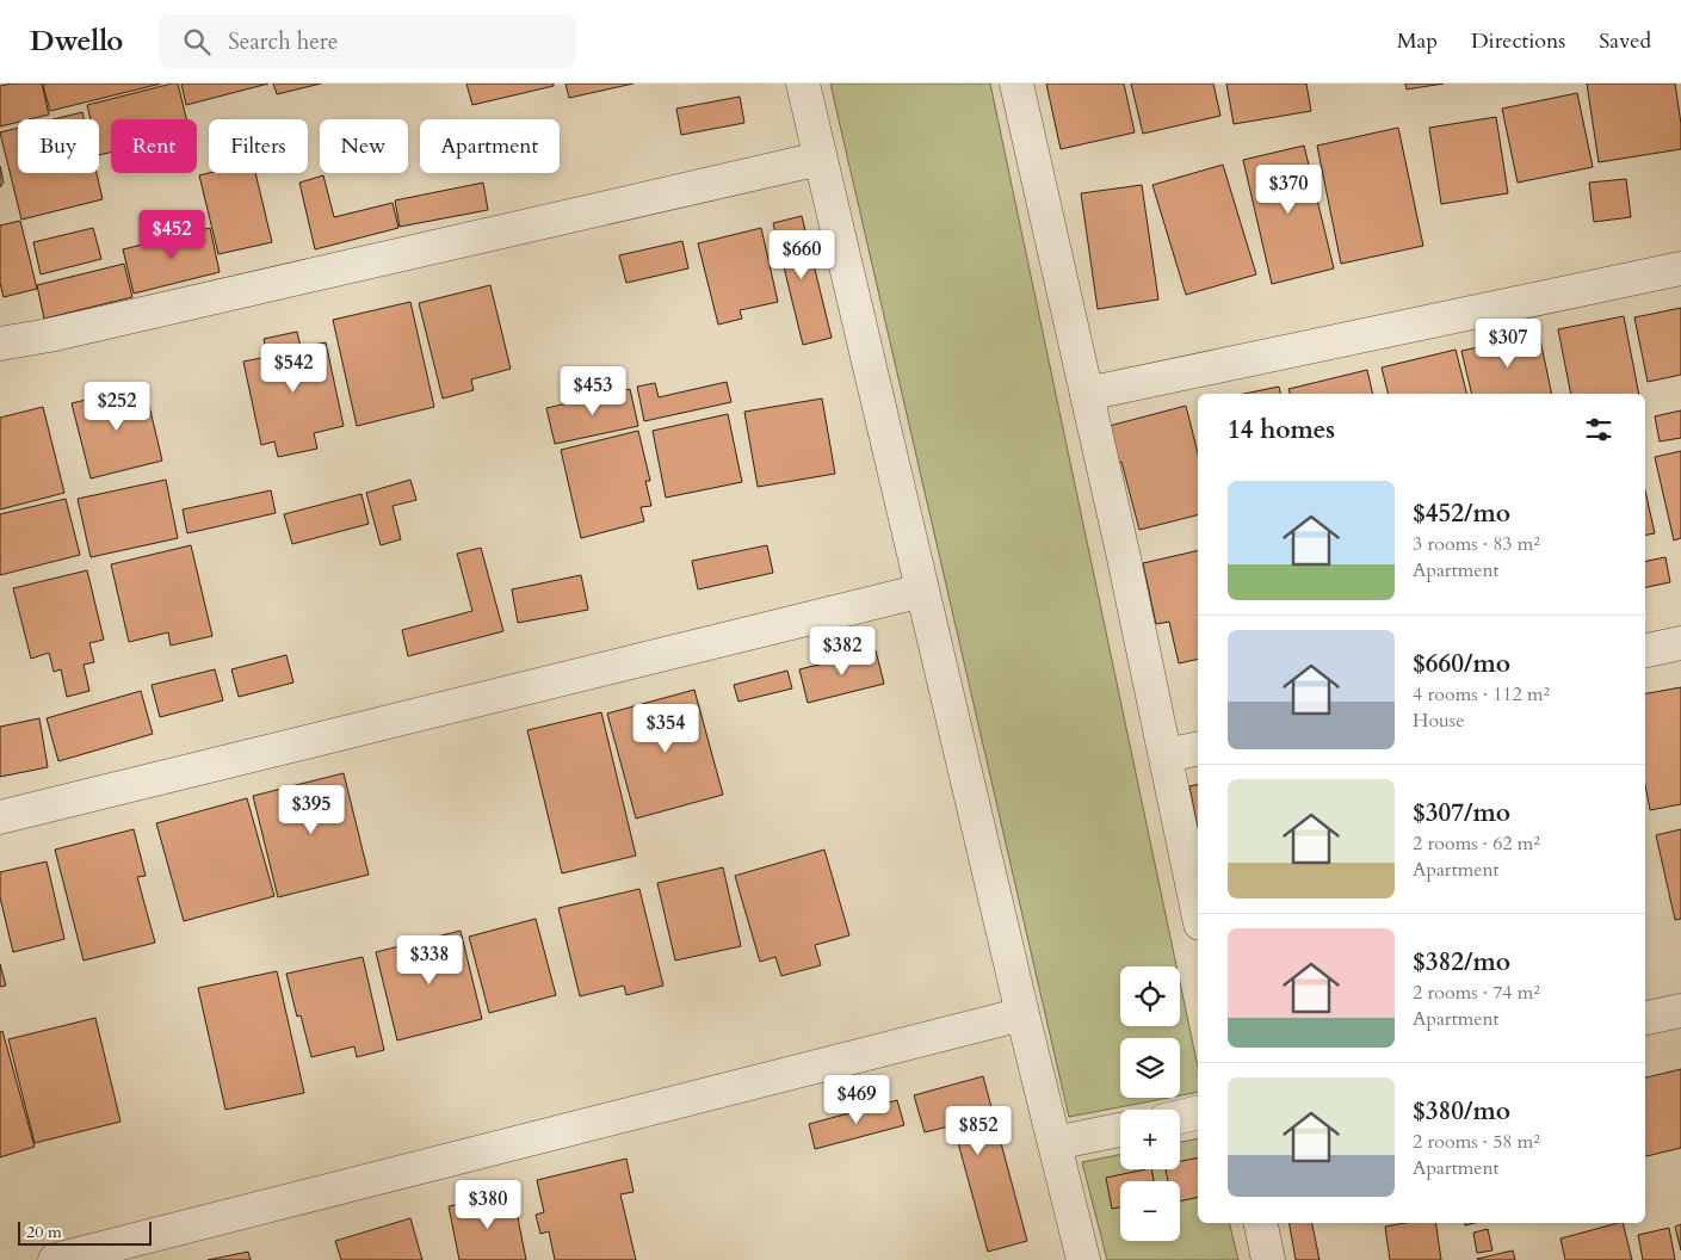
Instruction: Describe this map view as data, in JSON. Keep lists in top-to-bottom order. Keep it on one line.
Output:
{"scale_bar":"20 m","page":{"header":"Dwello","search":"Search here","nav":["Map","Directions","Saved"],"chip":["Buy","Rent","Filters","New","Apartment"],"price":["$370","$452","$660","$307","$542","$453","$252","$382","$354","$395","$338","$469","$852","$380"],"heading":"14 homes","list":[{"name":"$452/mo","note":"3 rooms · 83 m² · Apartment"},{"name":"$660/mo","note":"4 rooms · 112 m² · House"},{"name":"$307/mo","note":"2 rooms · 62 m² · Apartment"},{"name":"$382/mo","note":"2 rooms · 74 m² · Apartment"},{"name":"$380/mo","note":"2 rooms · 58 m² · Apartment"}],"map_buttons":["+","−"],"scale":"20 m"}}
